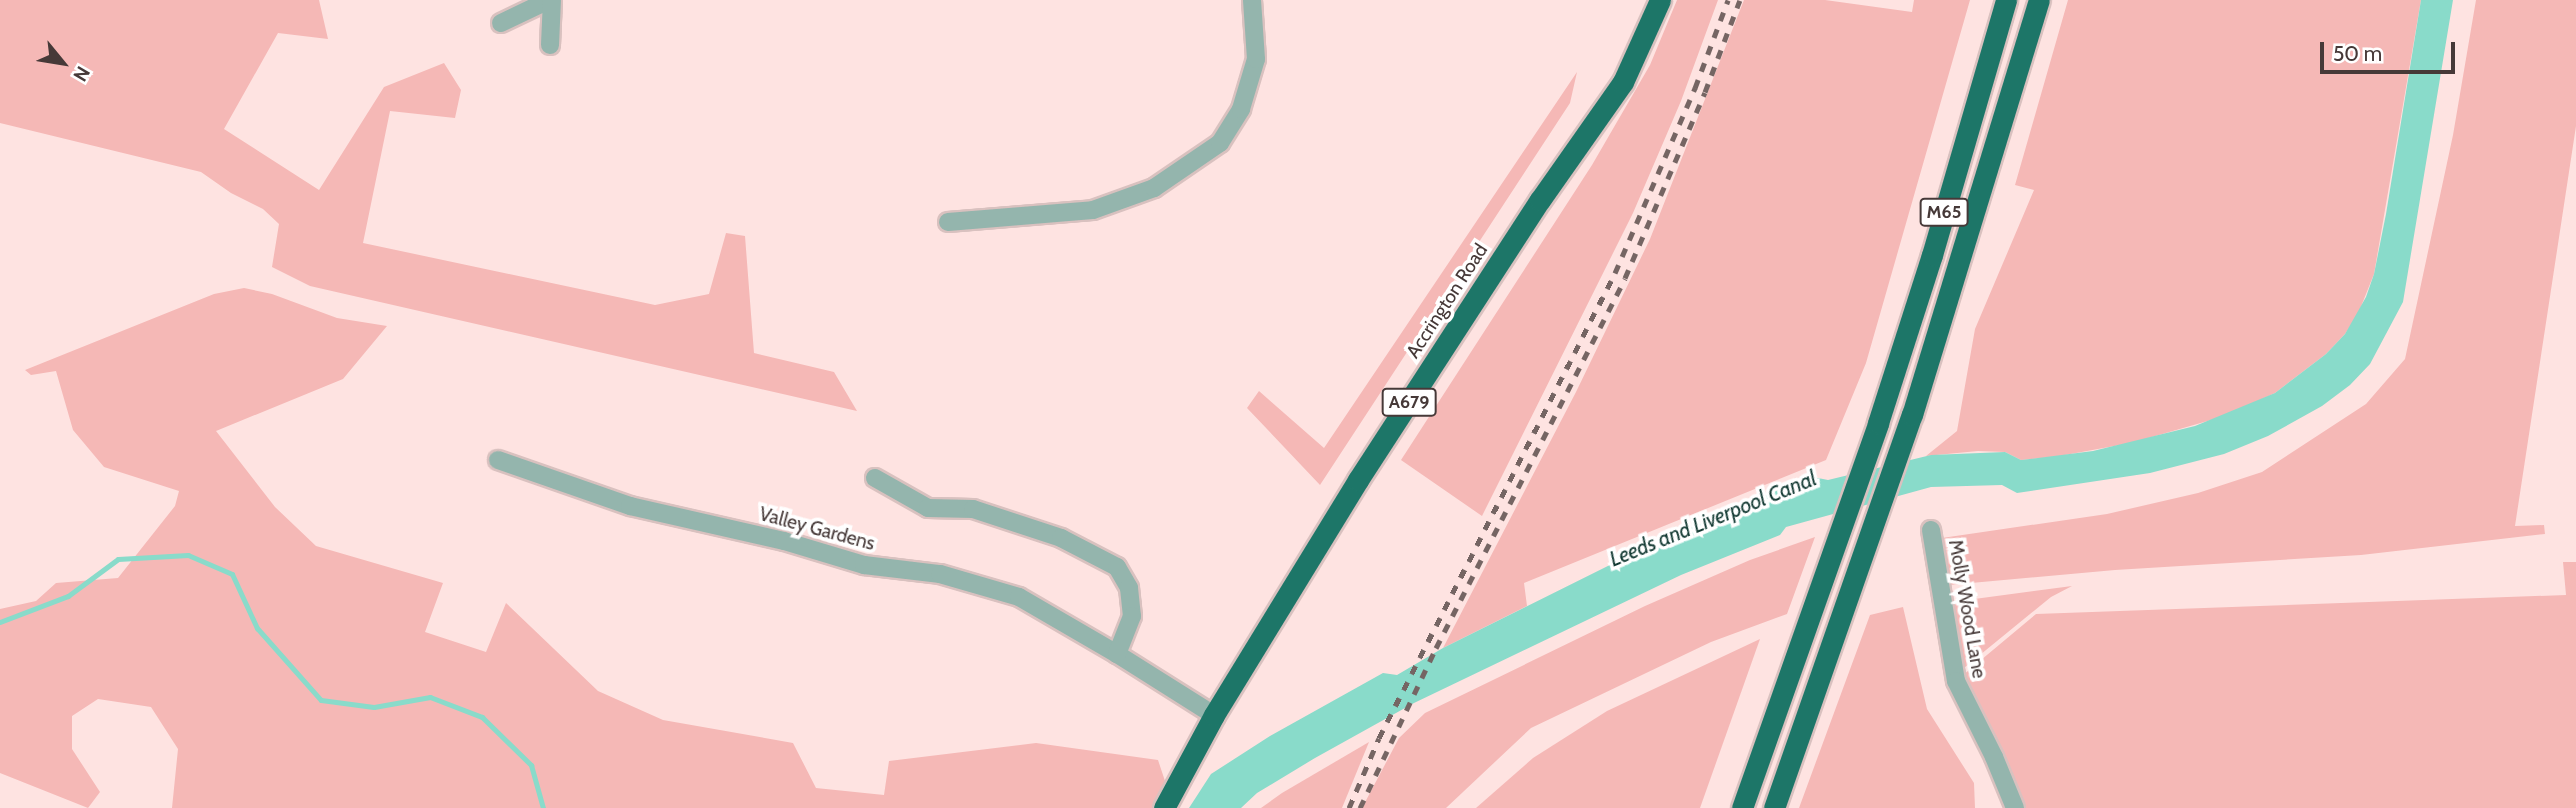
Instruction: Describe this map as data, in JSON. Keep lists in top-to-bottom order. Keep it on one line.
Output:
{"streets":{"highway":["M65","Accrington Road","A679"],"street":["Valley Gardens","Molly Wood Lane"]},"crossings":[["Accrington Road","Valley Gardens"]],"water":["Leeds and Liverpool Canal"],"scale_bar":"50 m","north":"bottom right"}
